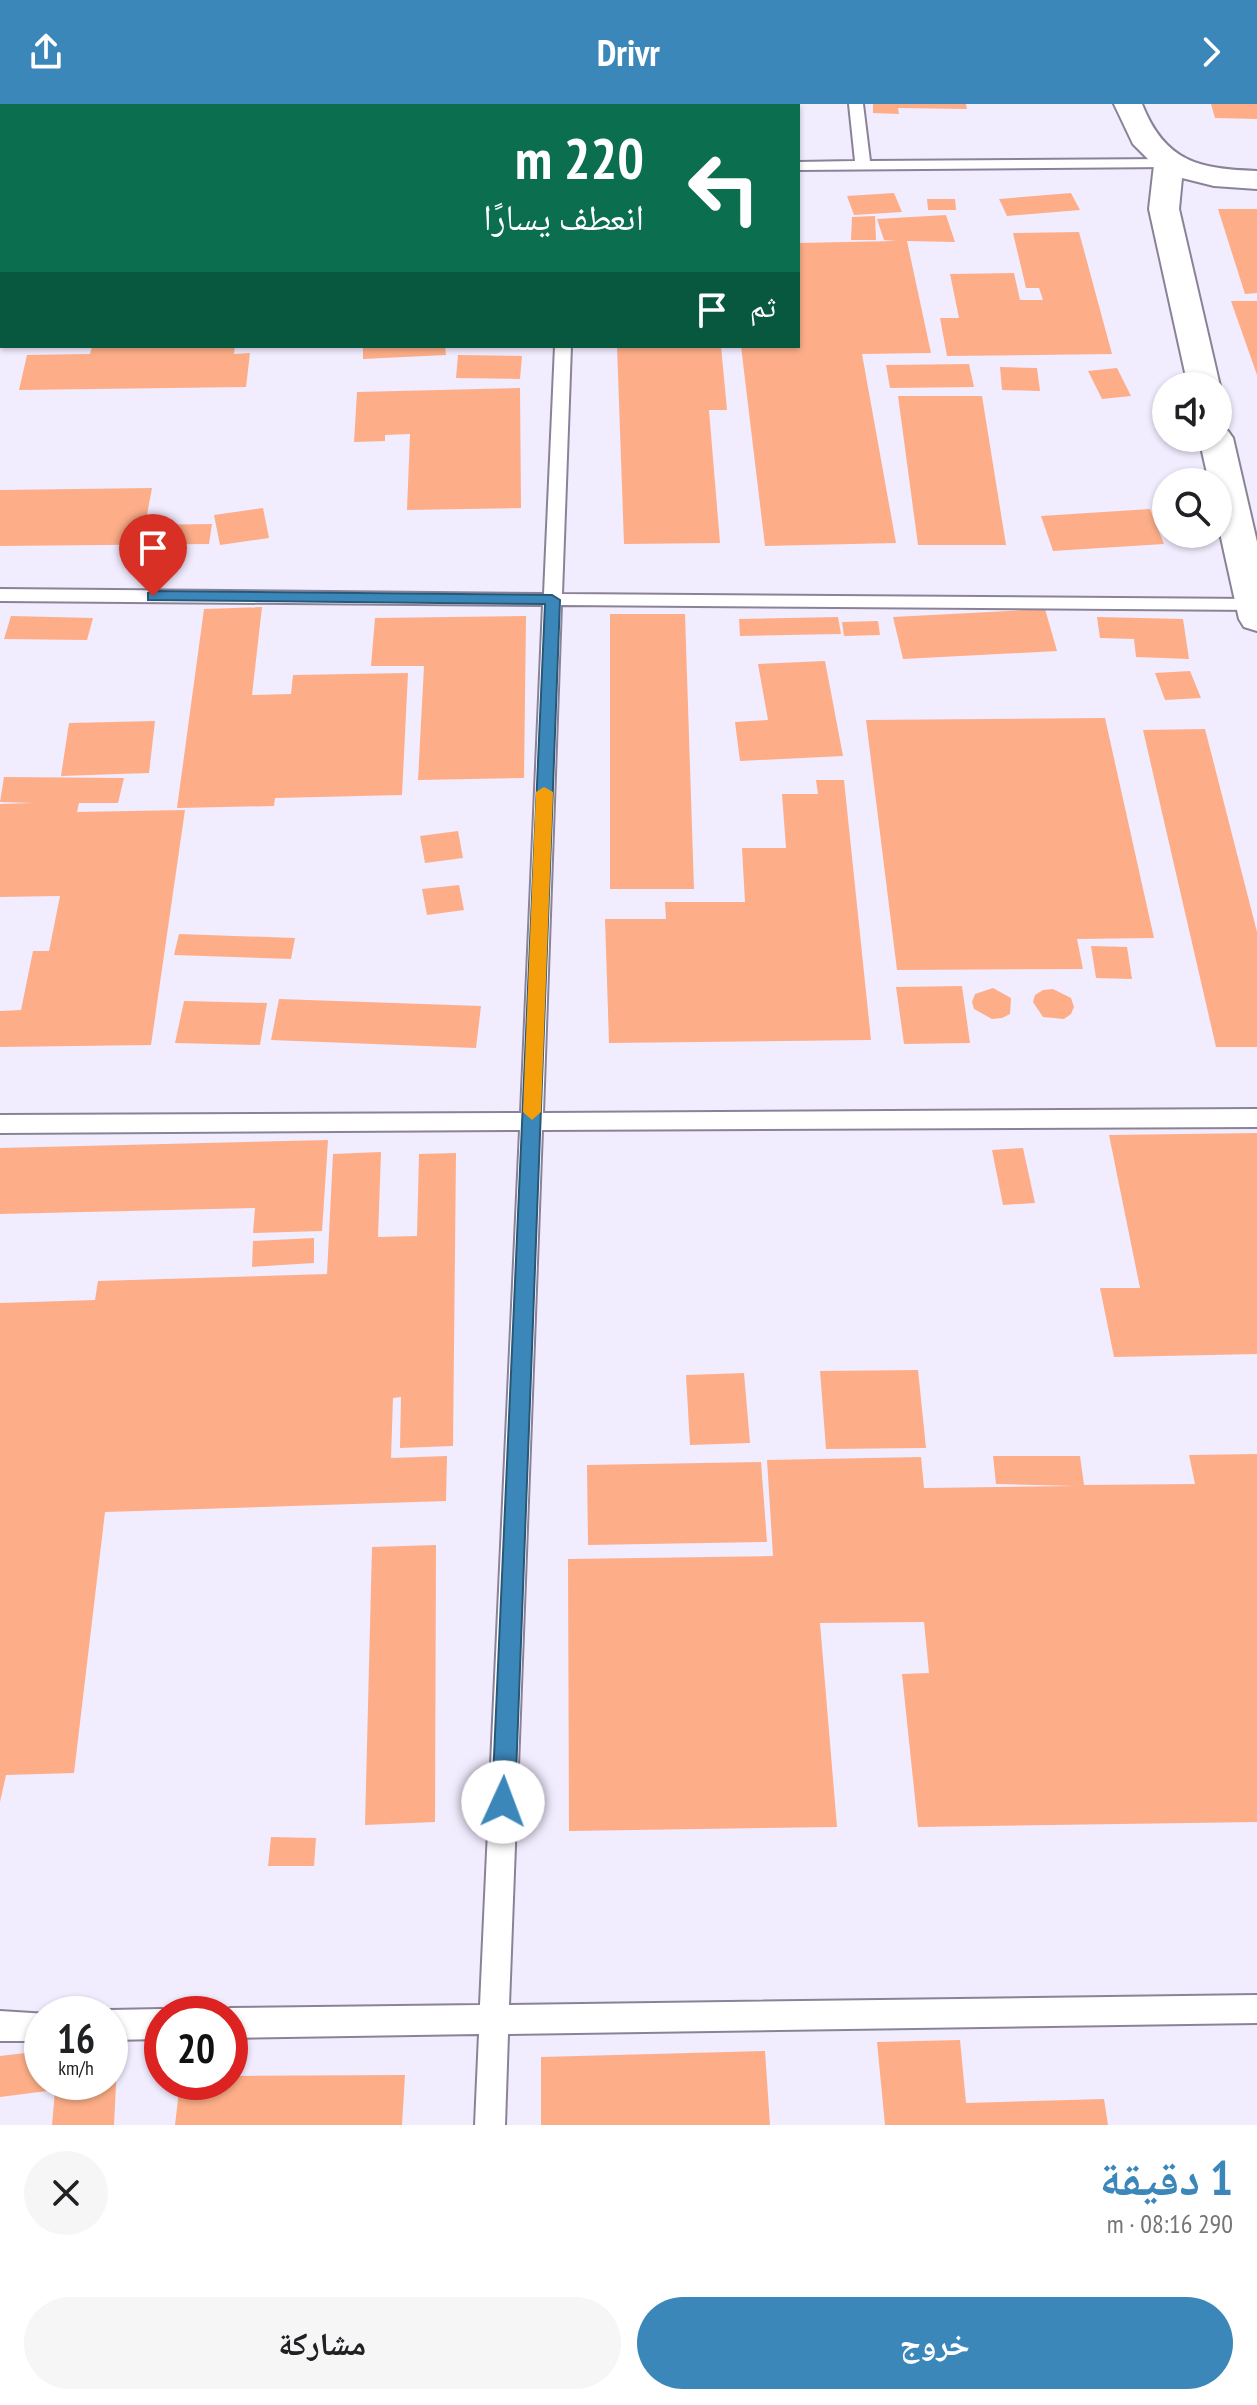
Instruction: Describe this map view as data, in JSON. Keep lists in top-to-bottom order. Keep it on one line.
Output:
{"page":{"header":"Drivr","turn":["220 m","انعطف يسارًا"],"then":"ثم","speed":"16 km/h","limit":"20","heading":["1 دقيقة","290 m · 08:16"],"buttons":["خروج","مشاركة"]}}
